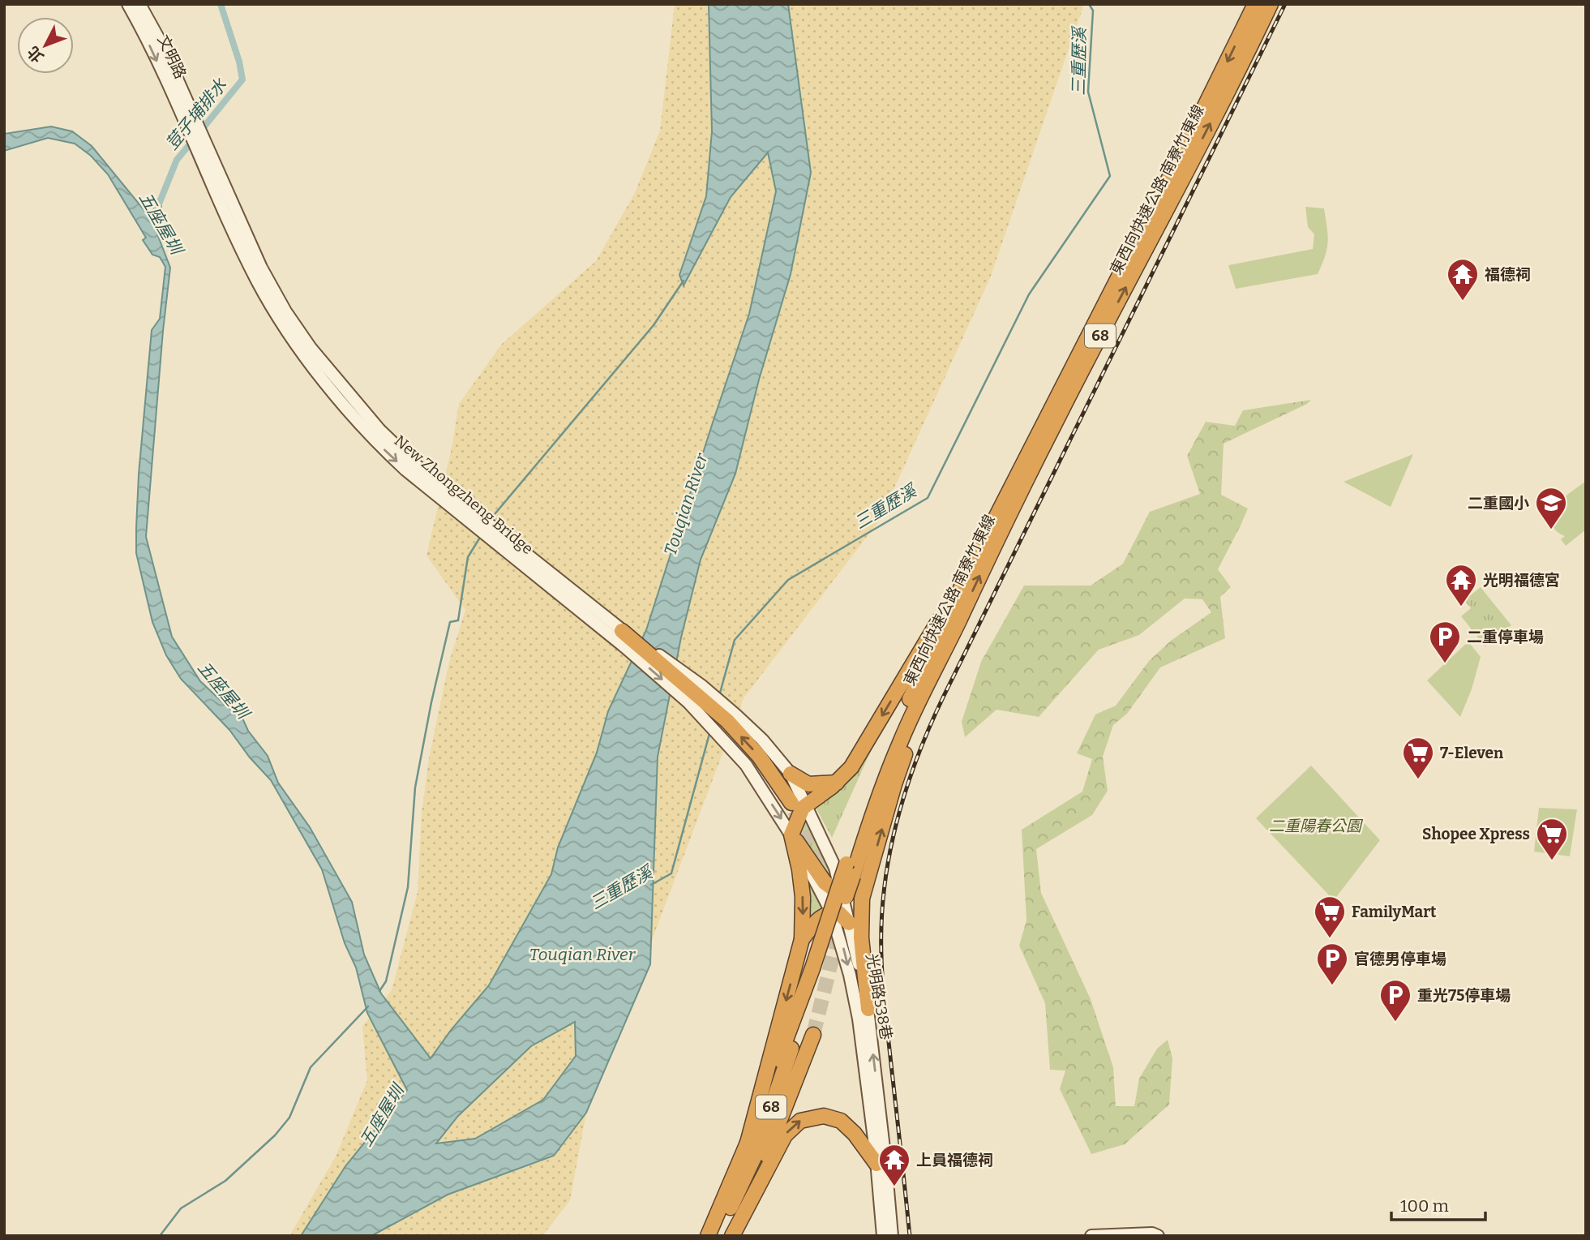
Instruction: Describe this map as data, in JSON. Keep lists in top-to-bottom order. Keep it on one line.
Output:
{"streets":{"highway":["東西向快速公路 南寮竹東線","68"],"street":["文明路","New Zhongzheng Bridge","光明路538巷"]},"crossings":[["文明路","New Zhongzheng Bridge"],["New Zhongzheng Bridge","光明路538巷"]],"water":["三重歷溪","荳子埔排水","五座屋圳","Touqian River"],"parks":["二重陽春公園"],"places":{"temple":["福德祠","光明福德宮","上員福德祠"],"school or university":["二重國小"],"parking":["二重停車場","官德男停車場","重光75停車場"],"supermarket":["7-Eleven","Shopee Xpress","FamilyMart"]},"scale_bar":"100 m","north":"bottom left"}
